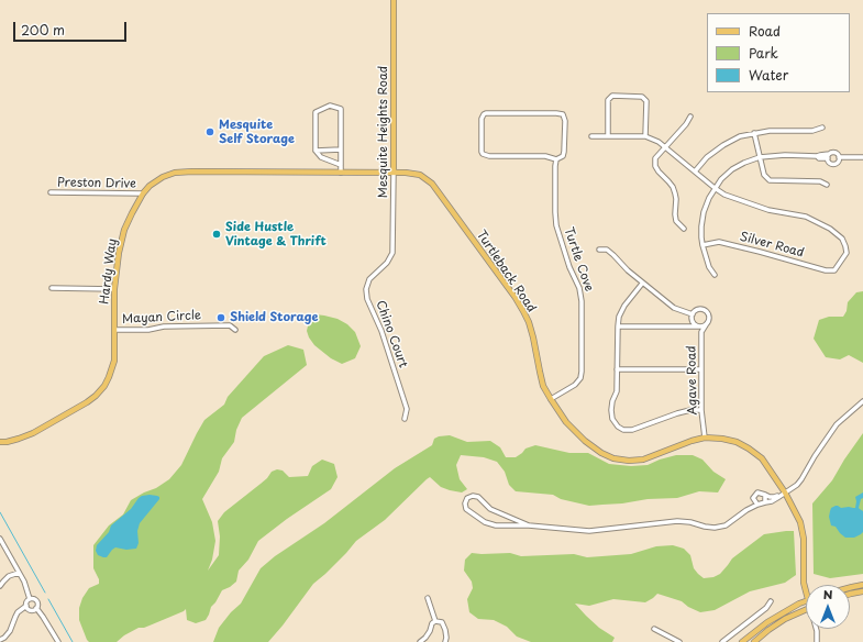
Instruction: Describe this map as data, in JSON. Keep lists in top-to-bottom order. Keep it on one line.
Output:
{"streets":{"main road":["Mesquite Heights Road","Hardy Way","Turtleback Road"],"street":["Preston Drive","Silver Road","Turtle Cove","Mayan Circle","Chino Court","Agave Road"]},"crossings":[["Mesquite Heights Road","Hardy Way"],["Mesquite Heights Road","Turtleback Road"],["Mesquite Heights Road","Chino Court"],["Preston Drive","Hardy Way"],["Turtle Cove","Turtleback Road"],["Hardy Way","Turtleback Road"],["Hardy Way","Mayan Circle"],["Turtleback Road","Agave Road"]],"places":["Mesquite Self Storage","Side Hustle Vintage & Thrift","Shield Storage"],"legend":["Road","Park","Water"],"scale_bar":"200 m","north":"top"}
